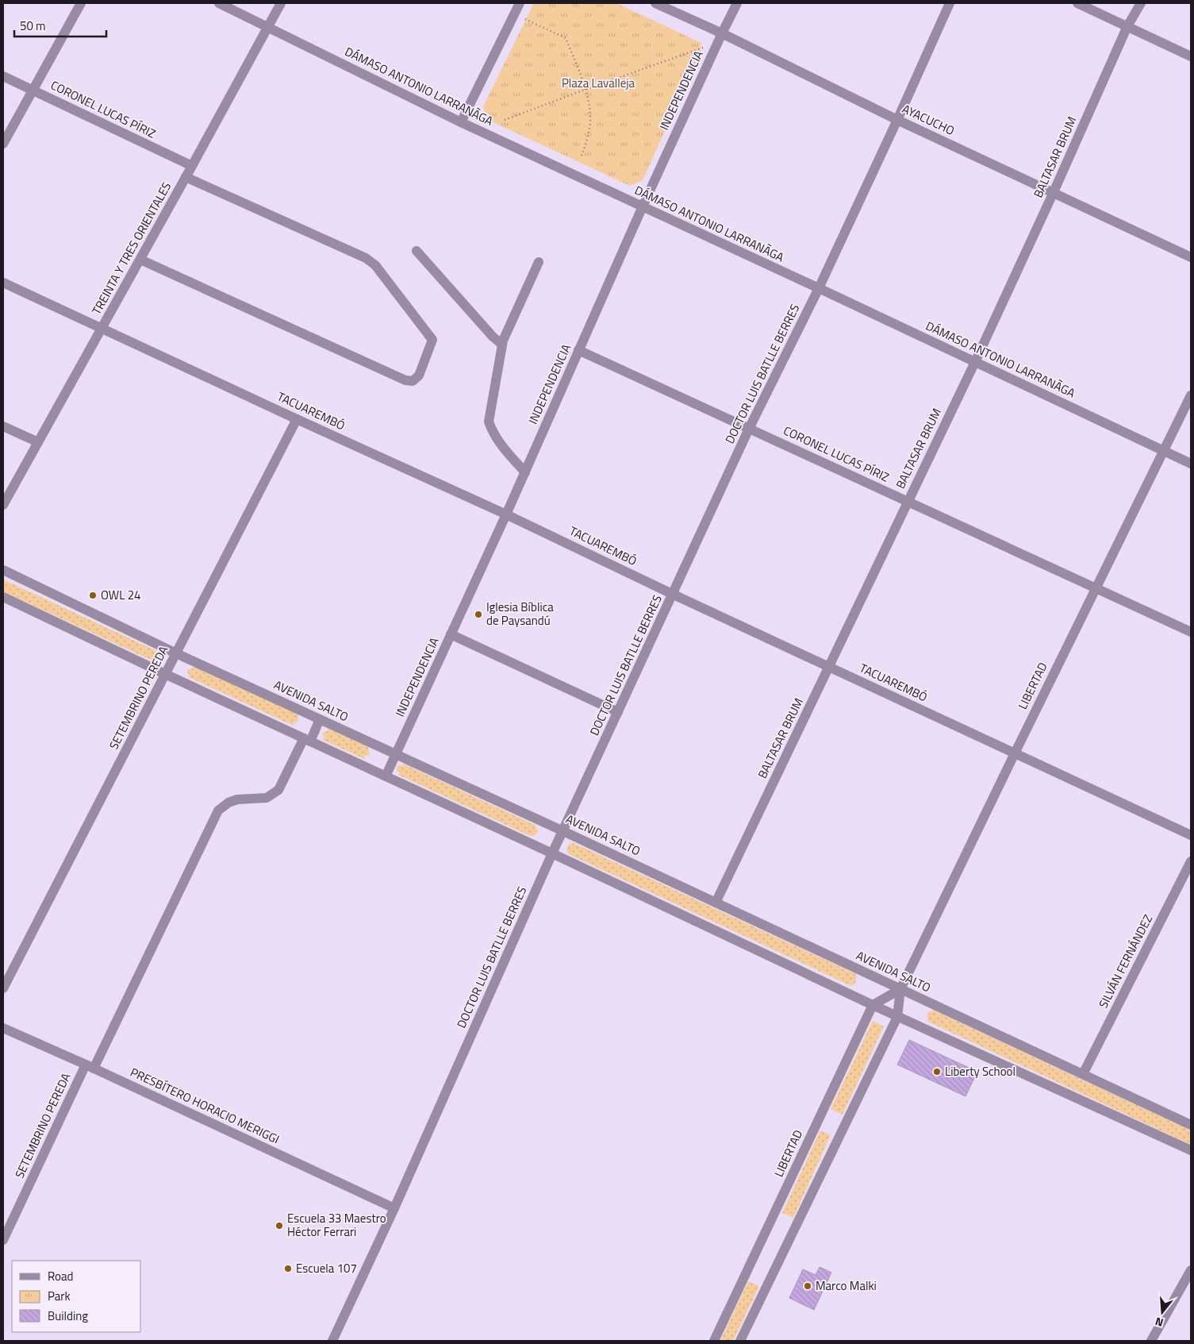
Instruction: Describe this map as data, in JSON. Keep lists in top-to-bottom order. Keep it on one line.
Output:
{"streets":{"street":["DÁMASO ANTONIO LARRANÃGA","INDEPENDENCIA","CORONEL LUCAS PÍRIZ","AYACUCHO","BALTASAR BRUM","TREINTA Y TRES ORIENTALES","DOCTOR LUIS BATLLE BERRES","TACUAREMBÓ","LIBERTAD","SETEMBRINO PEREDA","AVENIDA SALTO","SILVÁN FERNÁNDEZ","PRESBÍTERO HORACIO MERIGGI"]},"crossings":[["DÁMASO ANTONIO LARRANÃGA","INDEPENDENCIA"],["DÁMASO ANTONIO LARRANÃGA","BALTASAR BRUM"],["DÁMASO ANTONIO LARRANÃGA","TREINTA Y TRES ORIENTALES"],["DÁMASO ANTONIO LARRANÃGA","DOCTOR LUIS BATLLE BERRES"],["DÁMASO ANTONIO LARRANÃGA","LIBERTAD"],["INDEPENDENCIA","CORONEL LUCAS PÍRIZ"],["INDEPENDENCIA","AYACUCHO"],["INDEPENDENCIA","TACUAREMBÓ"],["INDEPENDENCIA","AVENIDA SALTO"],["CORONEL LUCAS PÍRIZ","BALTASAR BRUM"],["CORONEL LUCAS PÍRIZ","TREINTA Y TRES ORIENTALES"],["CORONEL LUCAS PÍRIZ","DOCTOR LUIS BATLLE BERRES"],["CORONEL LUCAS PÍRIZ","LIBERTAD"],["AYACUCHO","BALTASAR BRUM"],["AYACUCHO","DOCTOR LUIS BATLLE BERRES"],["BALTASAR BRUM","TACUAREMBÓ"],["BALTASAR BRUM","AVENIDA SALTO"],["TREINTA Y TRES ORIENTALES","TACUAREMBÓ"],["DOCTOR LUIS BATLLE BERRES","TACUAREMBÓ"],["DOCTOR LUIS BATLLE BERRES","AVENIDA SALTO"],["DOCTOR LUIS BATLLE BERRES","PRESBÍTERO HORACIO MERIGGI"],["TACUAREMBÓ","LIBERTAD"],["TACUAREMBÓ","SETEMBRINO PEREDA"],["LIBERTAD","AVENIDA SALTO"],["SETEMBRINO PEREDA","AVENIDA SALTO"],["SETEMBRINO PEREDA","PRESBÍTERO HORACIO MERIGGI"],["AVENIDA SALTO","SILVÁN FERNÁNDEZ"]],"parks":["Plaza Lavalleja"],"places":["OWL 24","Iglesia Bíblica de Paysandú","Liberty School","Escuela 33 Maestro Héctor Ferrari","Escuela 107","Marco Malki"],"legend":["Road","Park","Building"],"scale_bar":"50 m","north":"bottom"}
